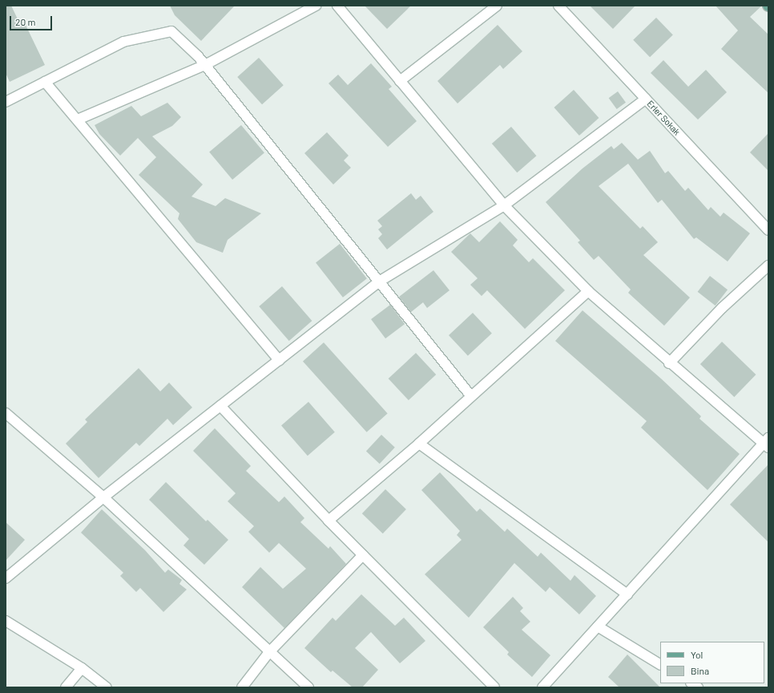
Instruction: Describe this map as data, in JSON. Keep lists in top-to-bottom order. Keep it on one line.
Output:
{"streets":{"street":["Erler Sokak"]},"legend":["Yol","Bina"],"scale_bar":"20 m"}
